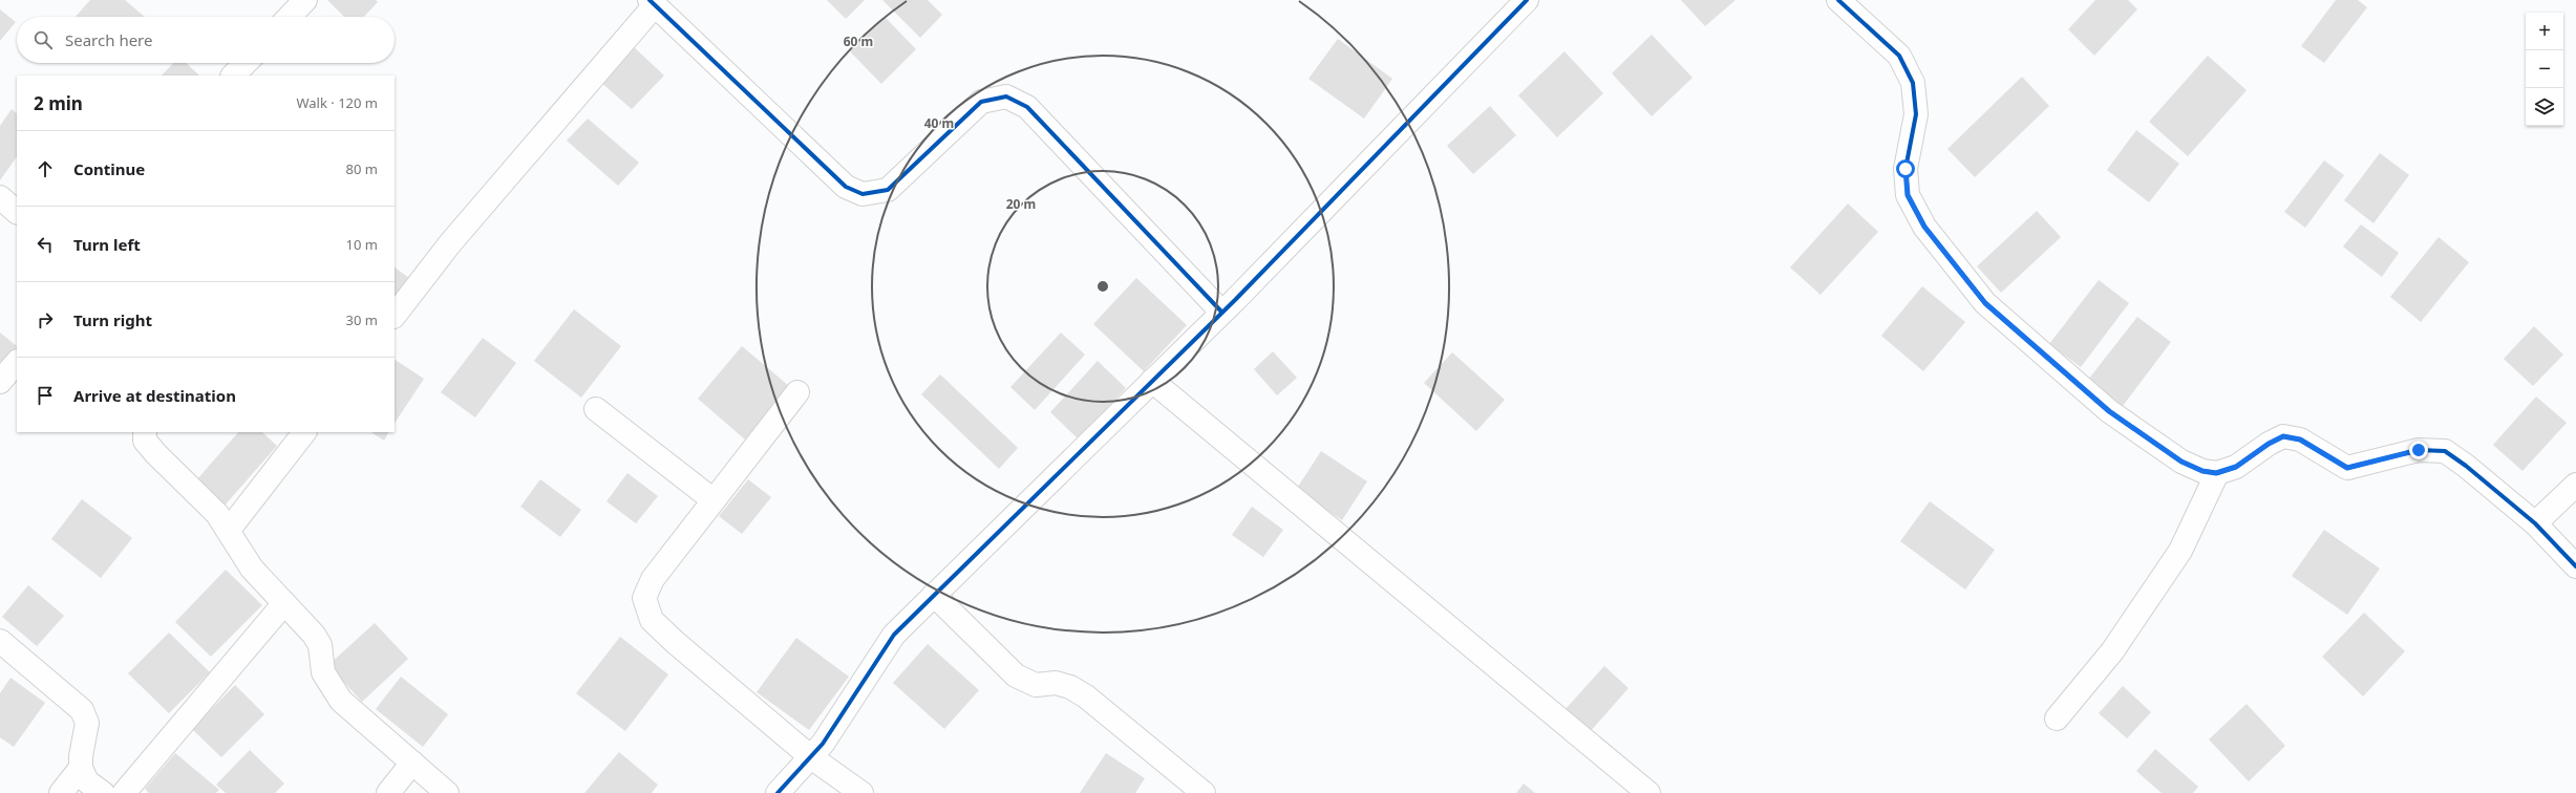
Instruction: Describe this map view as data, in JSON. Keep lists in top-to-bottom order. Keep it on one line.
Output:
{"page":{"map_buttons":["+","−"],"search":"Search here","heading":["2 min","Walk · 120 m"],"list":[["Continue","80 m"],["Turn left","10 m"],["Turn right","30 m"],"Arrive at destination"]},"rings":["60 m","40 m","20 m"]}
